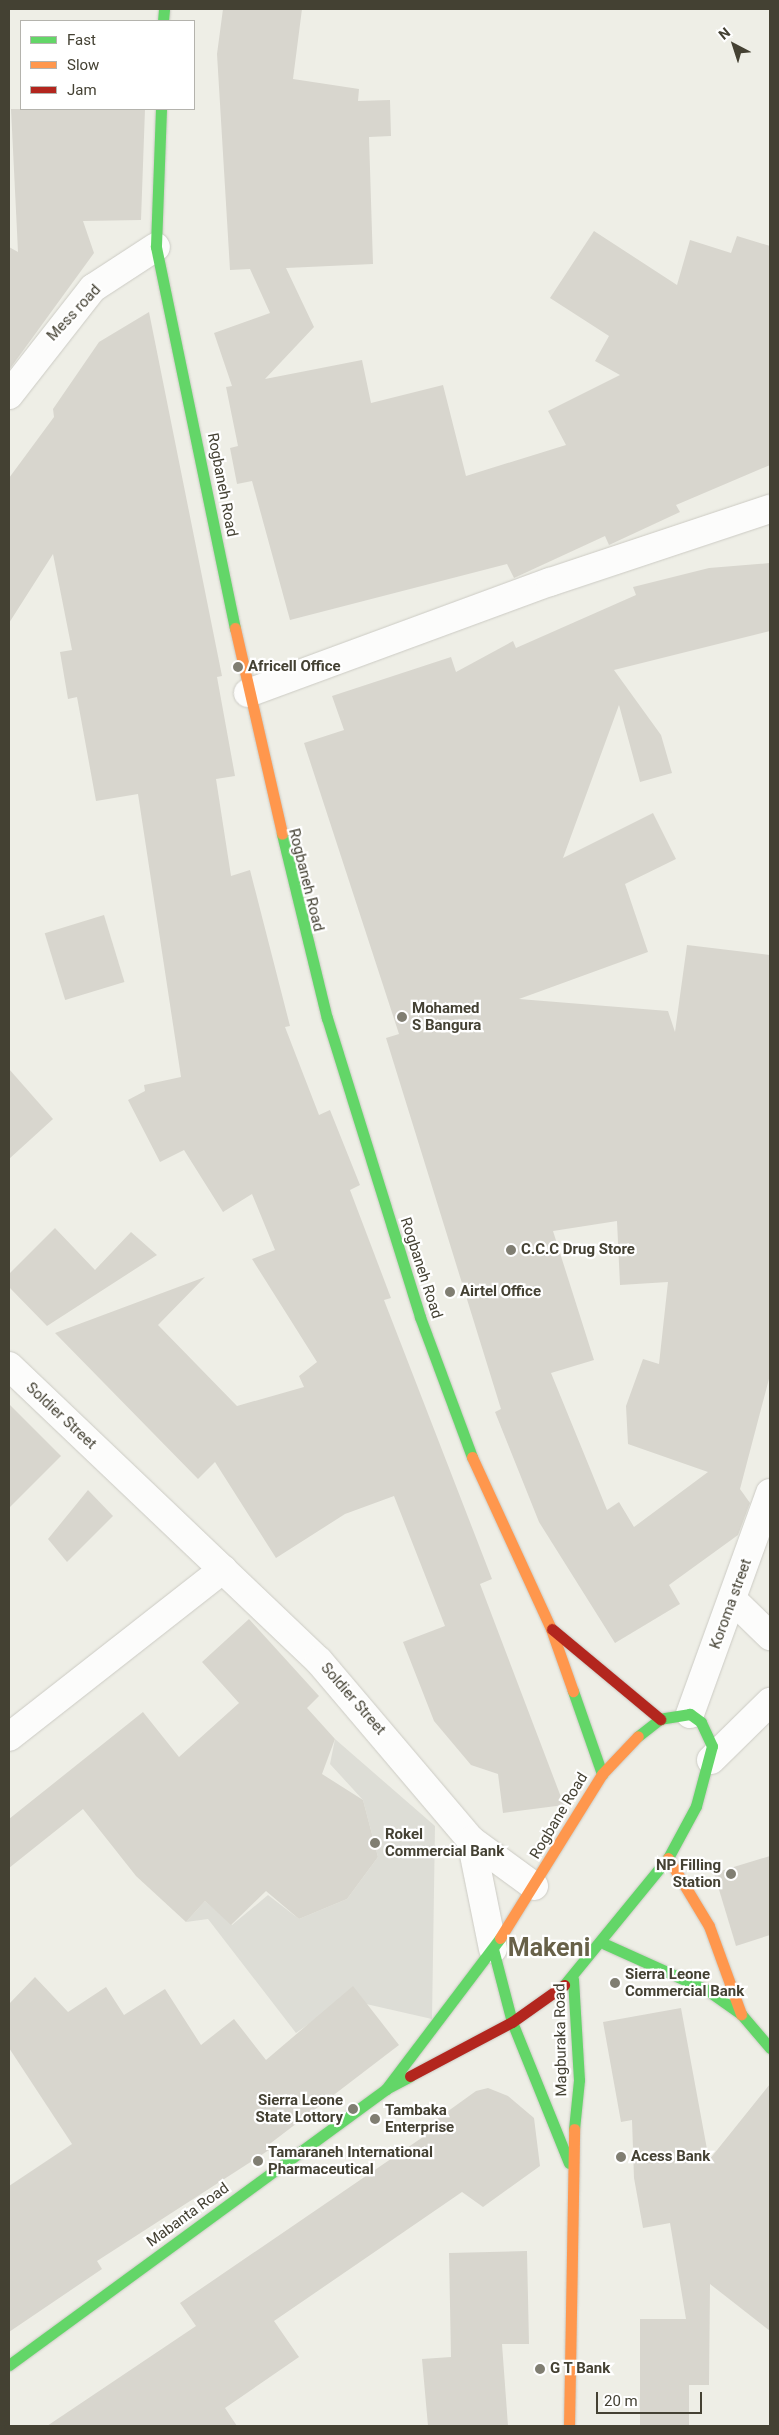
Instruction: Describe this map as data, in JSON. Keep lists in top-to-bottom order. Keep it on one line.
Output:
{"streets":{"main road":["Rogbaneh Road","Rogbane Road","Magburaka Road","Mabanta Road"],"street":["Mess road","Soldier Street","Koroma street"]},"crossings":[["Mess road","Rogbaneh Road"],["Rogbaneh Road","Rogbane Road"],["Soldier Street","Rogbane Road"],["Soldier Street","Magburaka Road"],["Rogbane Road","Magburaka Road"],["Rogbane Road","Mabanta Road"]],"districts":["Makeni"],"places":["Africell Office","Mohamed S Bangura","C.C.C Drug Store","Airtel Office","Rokel Commercial Bank","NP Filling Station","Sierra Leone Commercial Bank","Sierra Leone State Lottory","Tambaka Enterprise","Acess Bank","Tamaraneh International Pharmaceutical","G T Bank"],"legend":["Fast","Slow","Jam"],"scale_bar":"20 m","north":"top left"}
